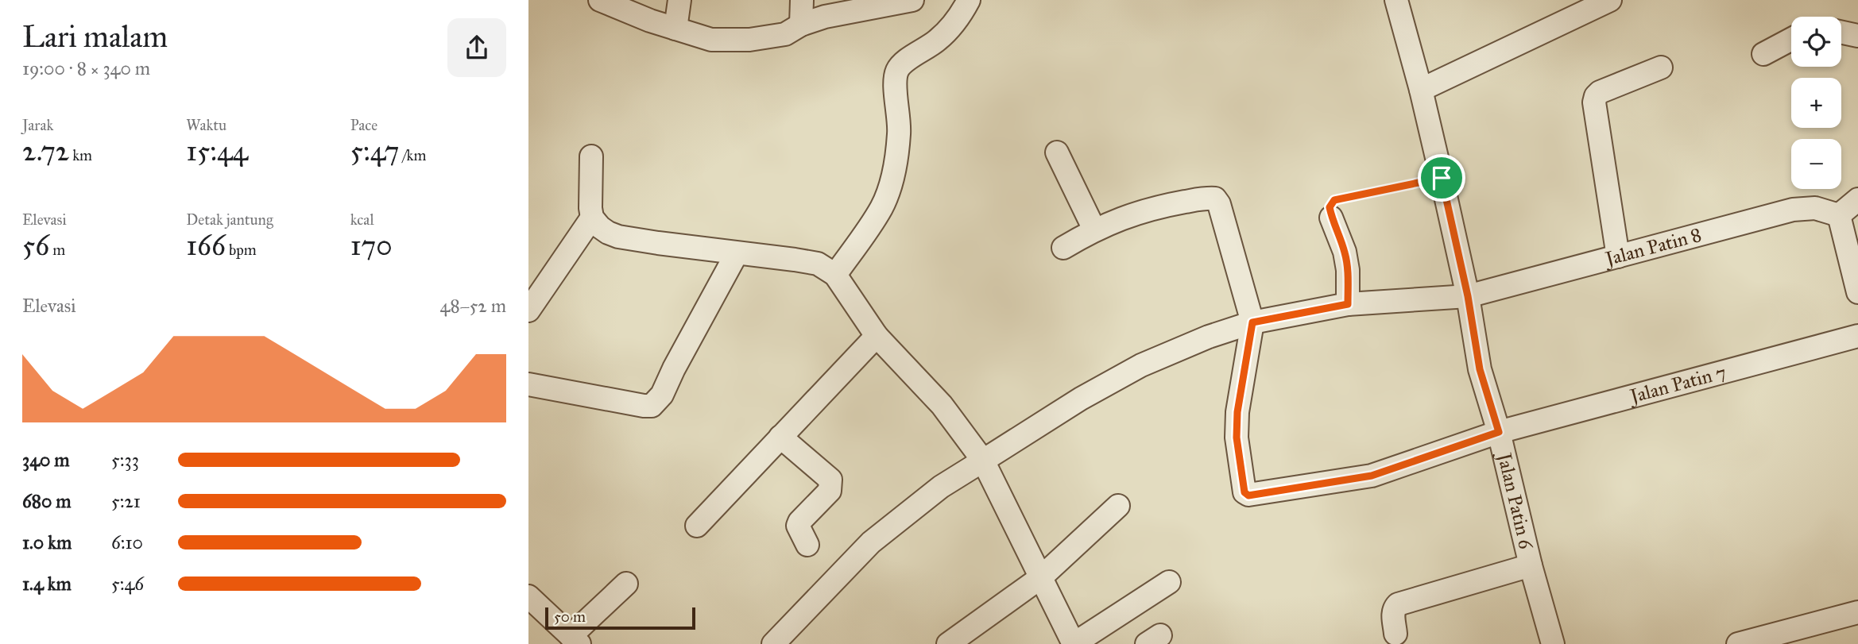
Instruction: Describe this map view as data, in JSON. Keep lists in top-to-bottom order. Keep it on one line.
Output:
{"streets":{"street":["Jalan Patin 8","Jalan Patin 7","Jalan Patin 6"]},"crossings":[["Jalan Patin 8","Jalan Patin 7"],["Jalan Patin 8","Jalan Patin 6"],["Jalan Patin 7","Jalan Patin 6"]],"scale_bar":"50 m","page":{"heading":["Lari malam","19:00 · 8 × 340 m"],"map_buttons":["+","−"],"stats":[["Jarak","2.72 km"],["Waktu","15:44"],["Pace","5:47 /km"],["Elevasi","56 m"],["Detak jantung","166 bpm"],["kcal","170"]],"chart":["Elevasi","48–52 m"],"list":[{"name":"340 m","note":"5:33"},{"name":"680 m","note":"5:21"},{"name":"1.0 km","note":"6:10"},{"name":"1.4 km","note":"5:46"}],"scale":"50 m"}}
